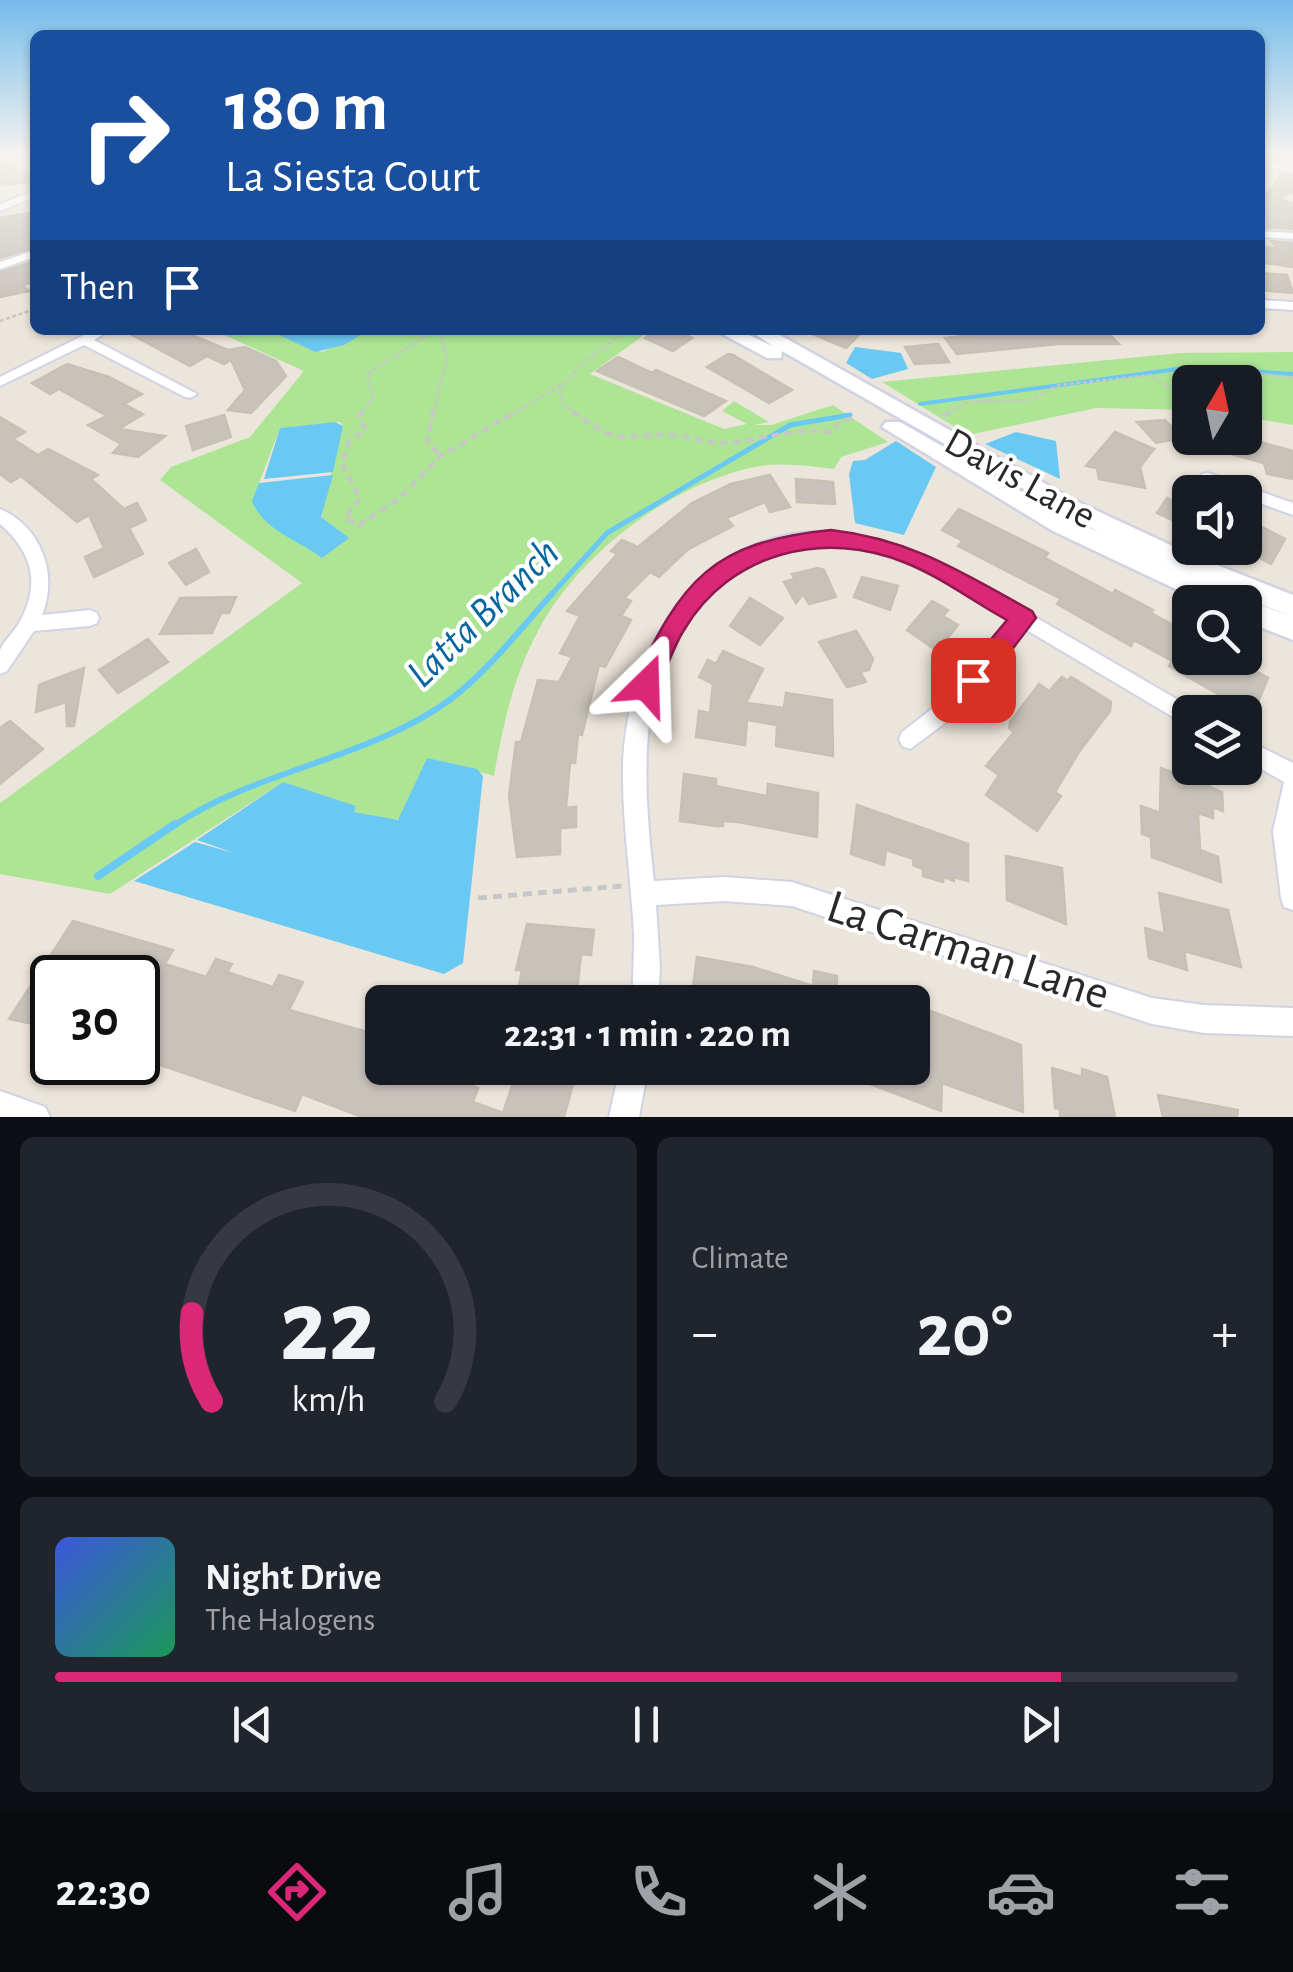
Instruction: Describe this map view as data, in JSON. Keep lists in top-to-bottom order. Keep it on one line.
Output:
{"streets":{"street":["Davis Lane","La Carman Lane"]},"water":["Latta Branch"],"north":"top","page":{"turn":["180 m","La Siesta Court"],"then":"Then","limit":"30","trip":"22:31 · 1 min · 220 m","tile":"Climate","heat":["−","20°","+"],"song":["Night Drive","The Halogens"],"tabs":"22:30","gauge":["22","km/h"]}}
